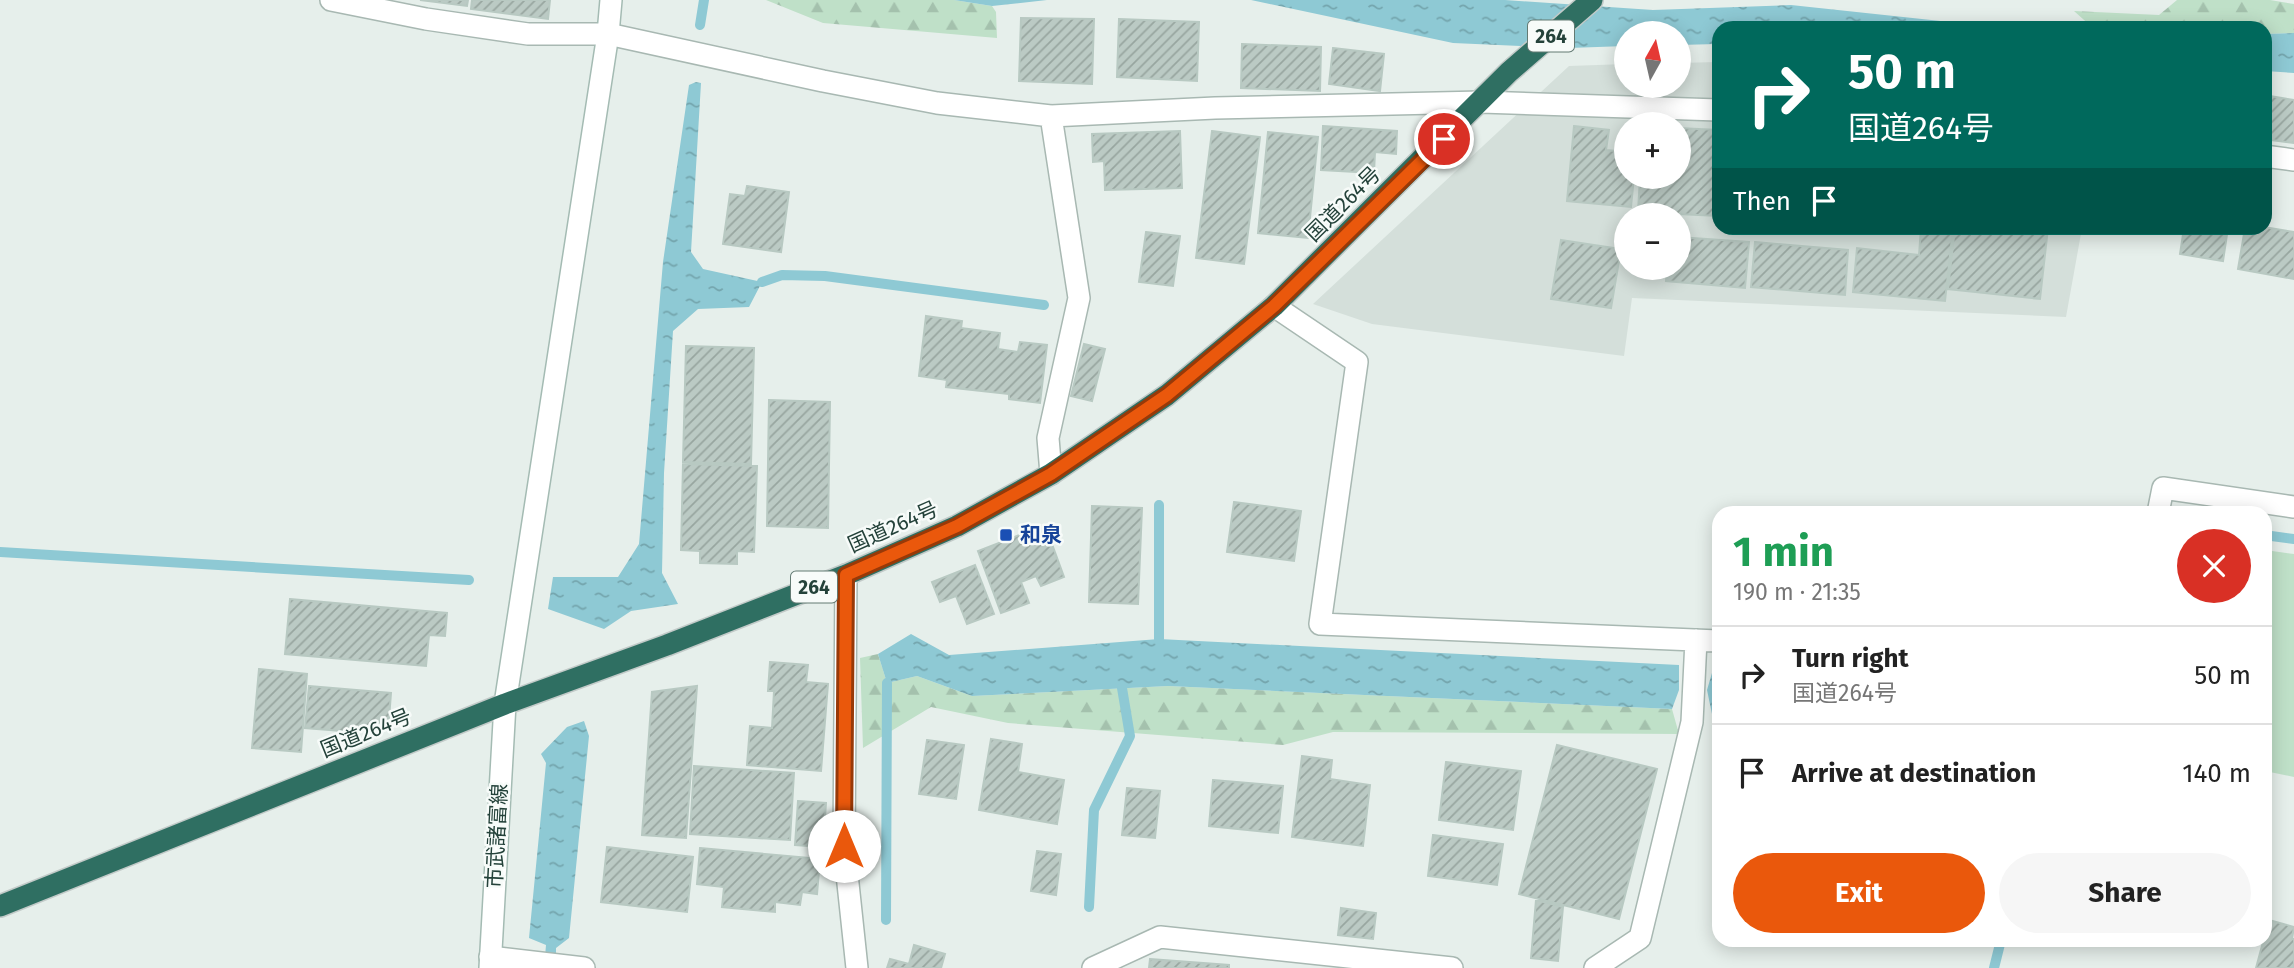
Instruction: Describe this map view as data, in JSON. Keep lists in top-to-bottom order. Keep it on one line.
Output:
{"streets":{"highway":["264","国道264号"],"street":["市武諸富線"]},"crossings":[["国道264号","市武諸富線"]],"places":{"transit":["和泉"]},"north":"top","page":{"map_buttons":["+","−"],"turn":["50 m","国道264号"],"then":"Then","heading":["1 min","190 m · 21:35"],"list":[{"name":"Turn right","note":"国道264号","value":"50 m"},{"name":"Arrive at destination","value":"140 m"}],"buttons":["Exit","Share"]}}
